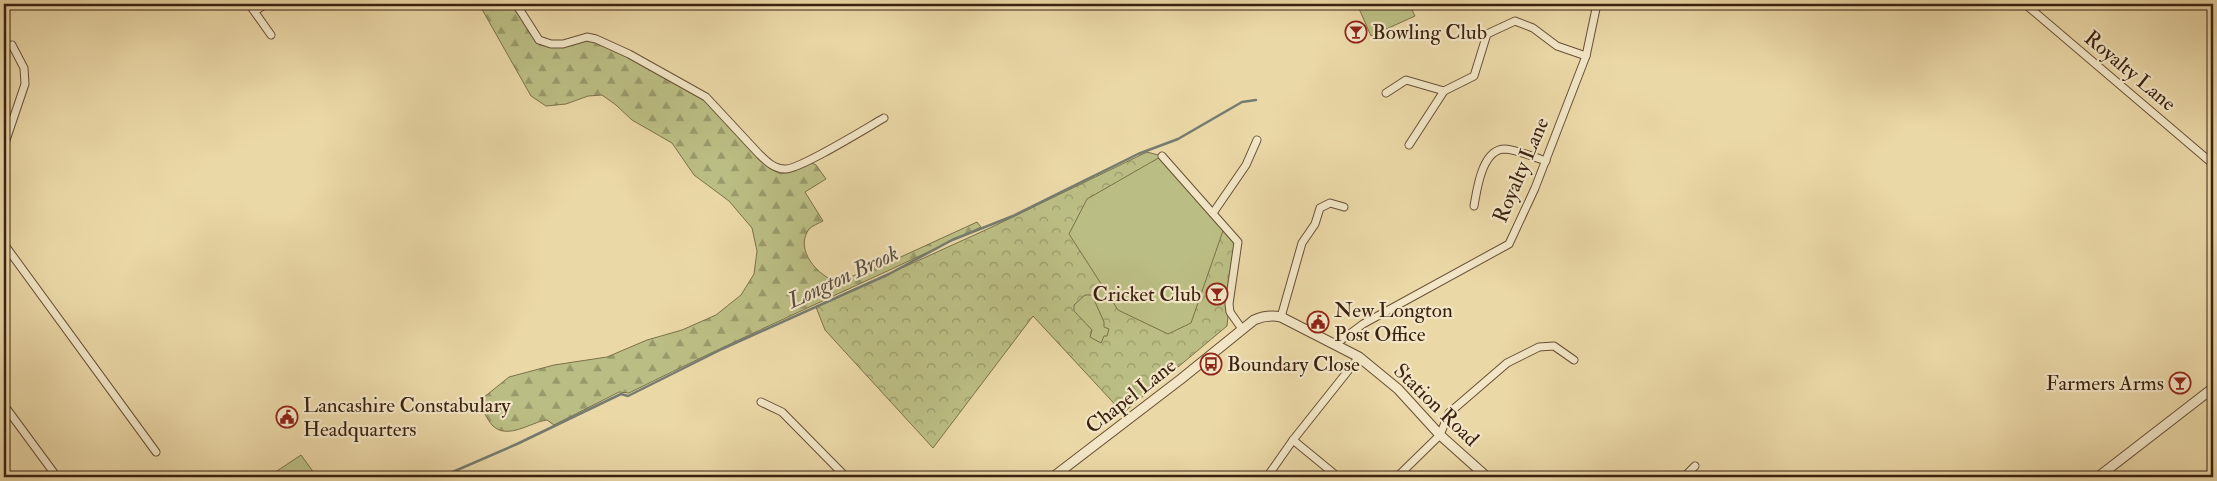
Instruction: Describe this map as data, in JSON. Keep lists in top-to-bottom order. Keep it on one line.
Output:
{"streets":{"street":["Royalty Lane","Chapel Lane","Station Road"]},"crossings":[["Royalty Lane","Station Road"],["Chapel Lane","Station Road"]],"water":["Longton Brook"],"places":{"bar":["Bowling Club","Cricket Club","Farmers Arms"],"public building":["New Longton Post Office","Lancashire Constabulary Headquarters"],"bus stop":["Boundary Close"]}}
